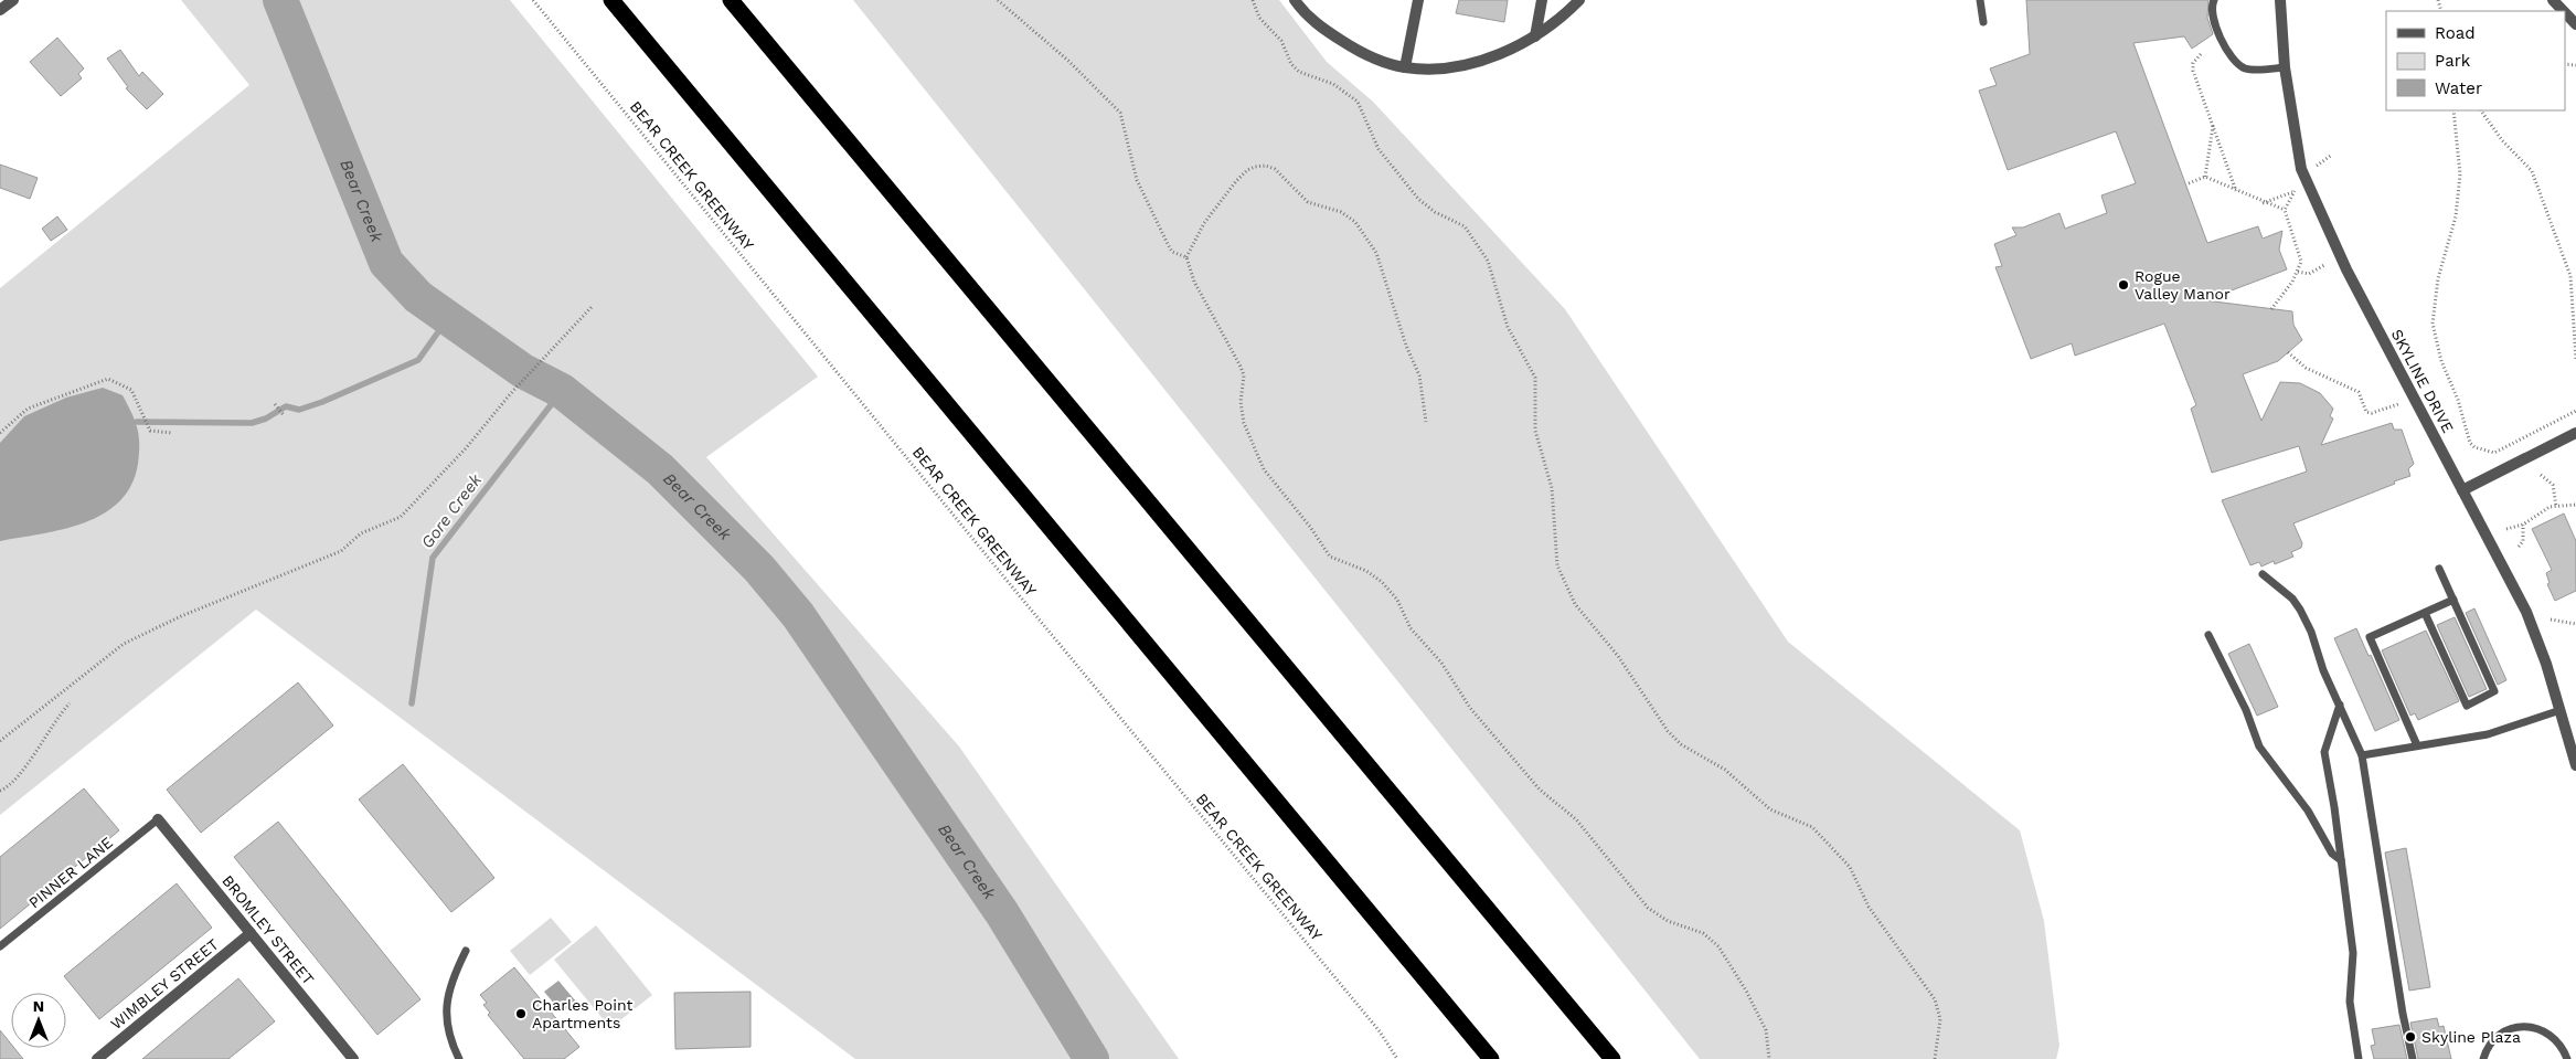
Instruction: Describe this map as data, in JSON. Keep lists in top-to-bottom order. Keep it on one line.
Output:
{"streets":{"street":["SKYLINE DRIVE","BROMLEY STREET","WIMBLEY STREET"],"lane":["PINNER LANE"],"path":["BEAR CREEK GREENWAY"]},"crossings":[["PINNER LANE","BROMLEY STREET"],["BROMLEY STREET","WIMBLEY STREET"]],"water":["Bear Creek","Gore Creek"],"places":["Rogue Valley Manor","Charles Point Apartments","Skyline Plaza"],"legend":["Road","Park","Water"],"north":"top"}
